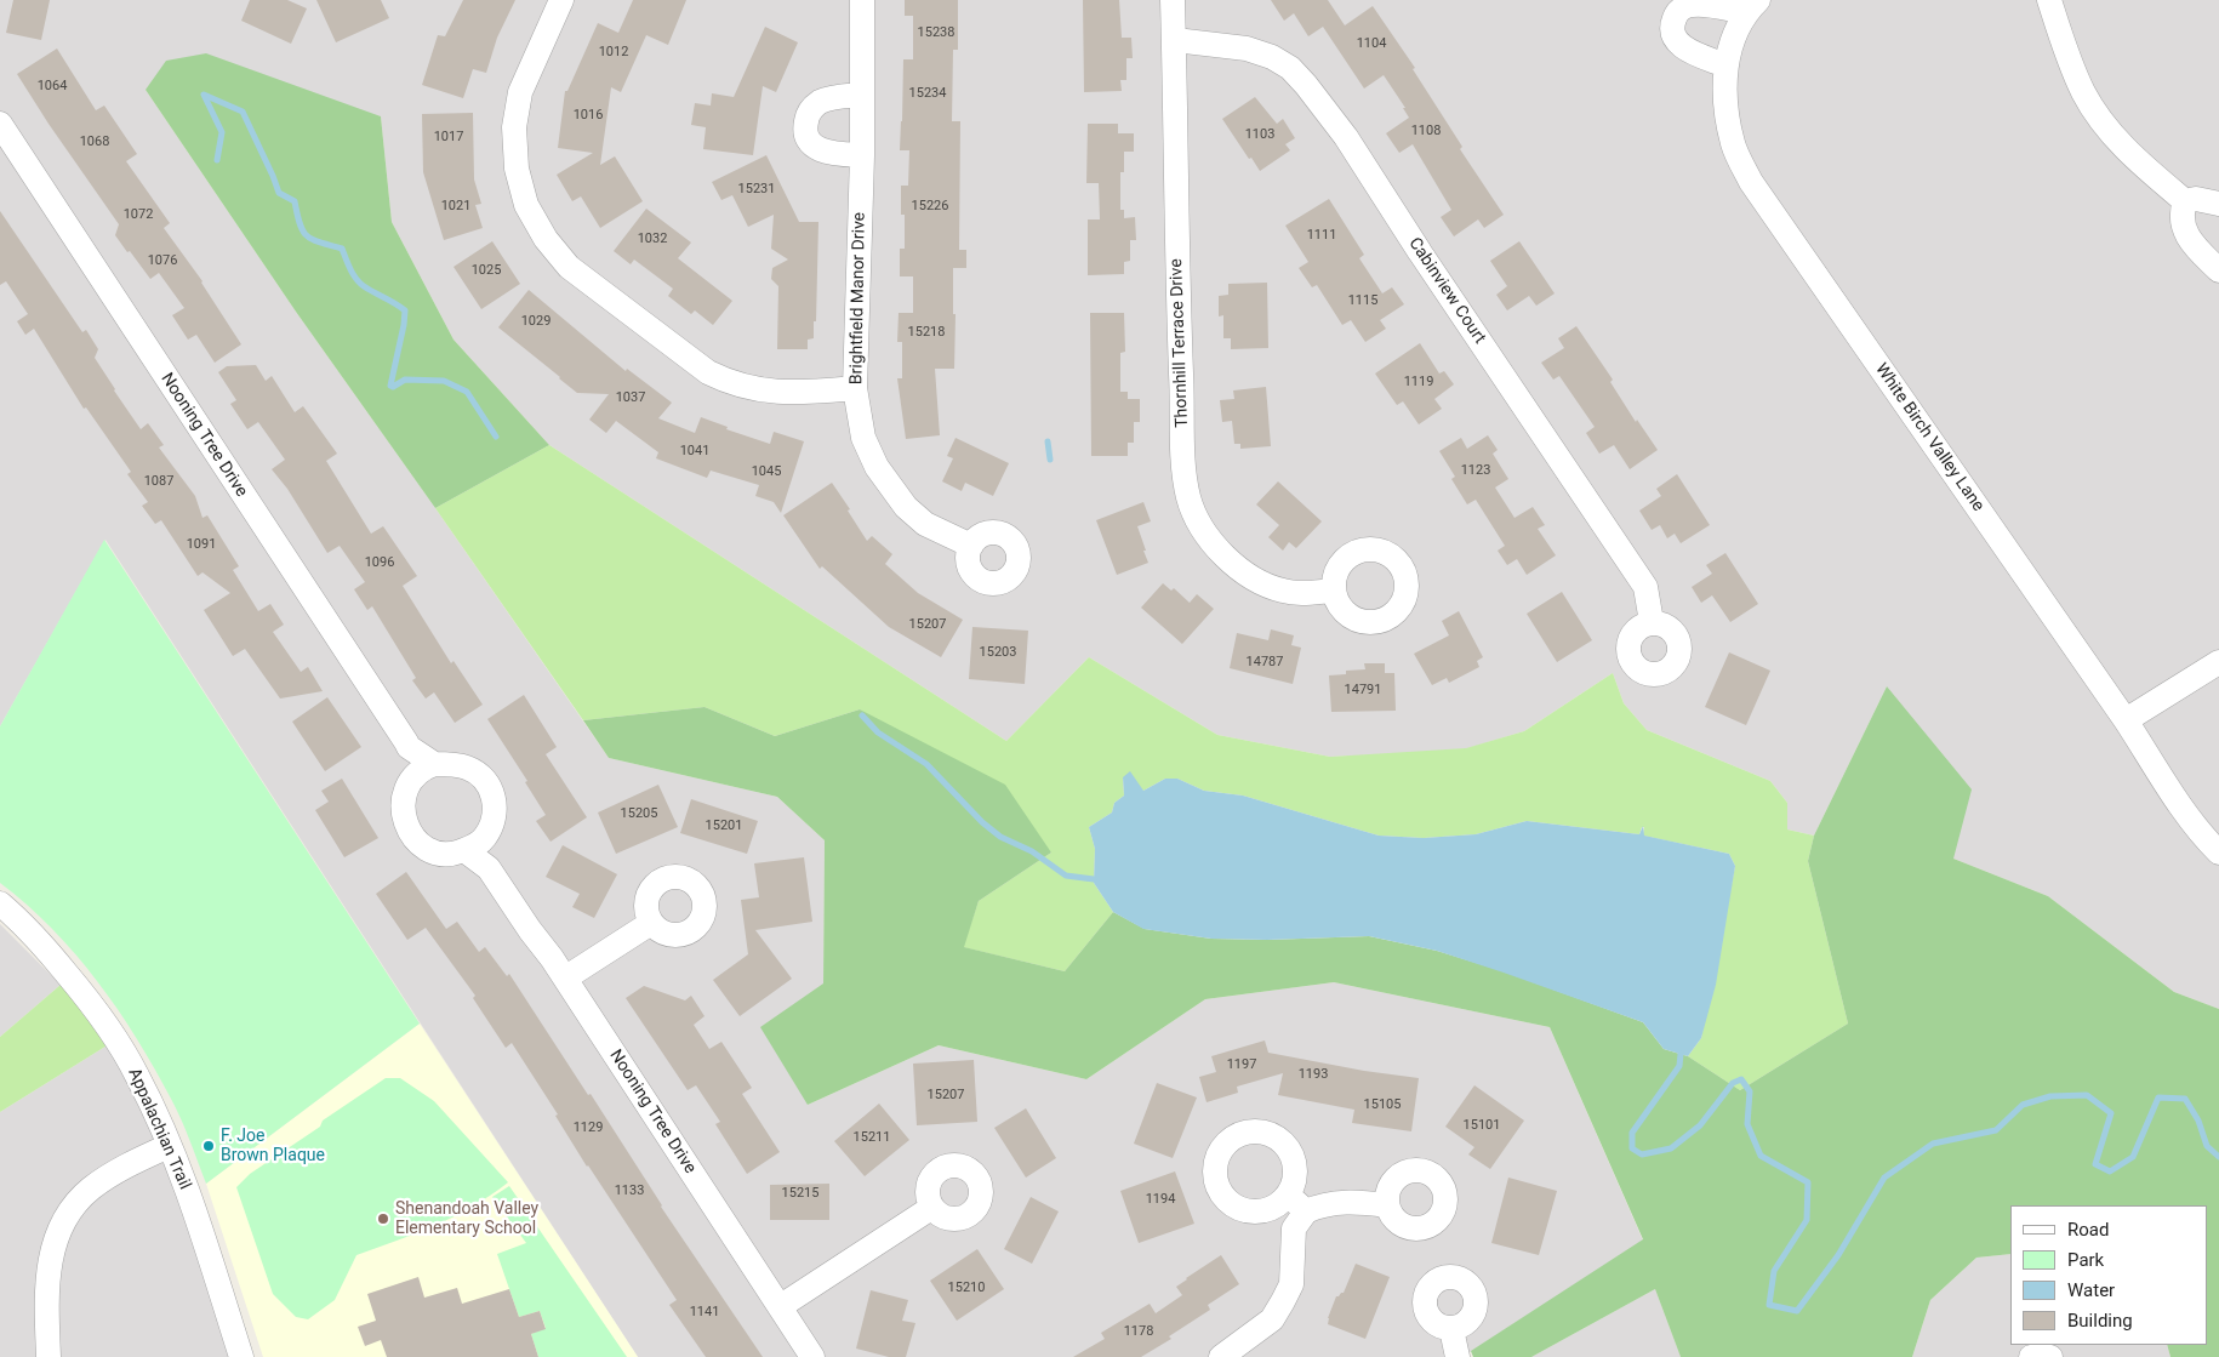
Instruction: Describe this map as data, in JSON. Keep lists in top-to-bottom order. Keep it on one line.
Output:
{"streets":{"street":["Cabinview Court","Brightfield Manor Drive","Thornhill Terrace Drive","Nooning Tree Drive","White Birch Valley Lane","Appalachian Trail"]},"crossings":[["Cabinview Court","Thornhill Terrace Drive"]],"places":["F. Joe Brown Plaque","Shenandoah Valley Elementary School"],"house_numbers":["15238","1104","1012","1064","15234","1016","1108","1103","1017","1068","15231","1021","15226","1072","1111","1032","1076","1025","1115","1029","15218","1119","1037","1041","1123","1045","1087","1091","1096","15207","15203","14787","14791","15205","15201","1197","1193","15207","15105","15101","1129","15211","1133","15215","1194","15210","1141","1178"],"legend":["Road","Park","Water","Building"]}
